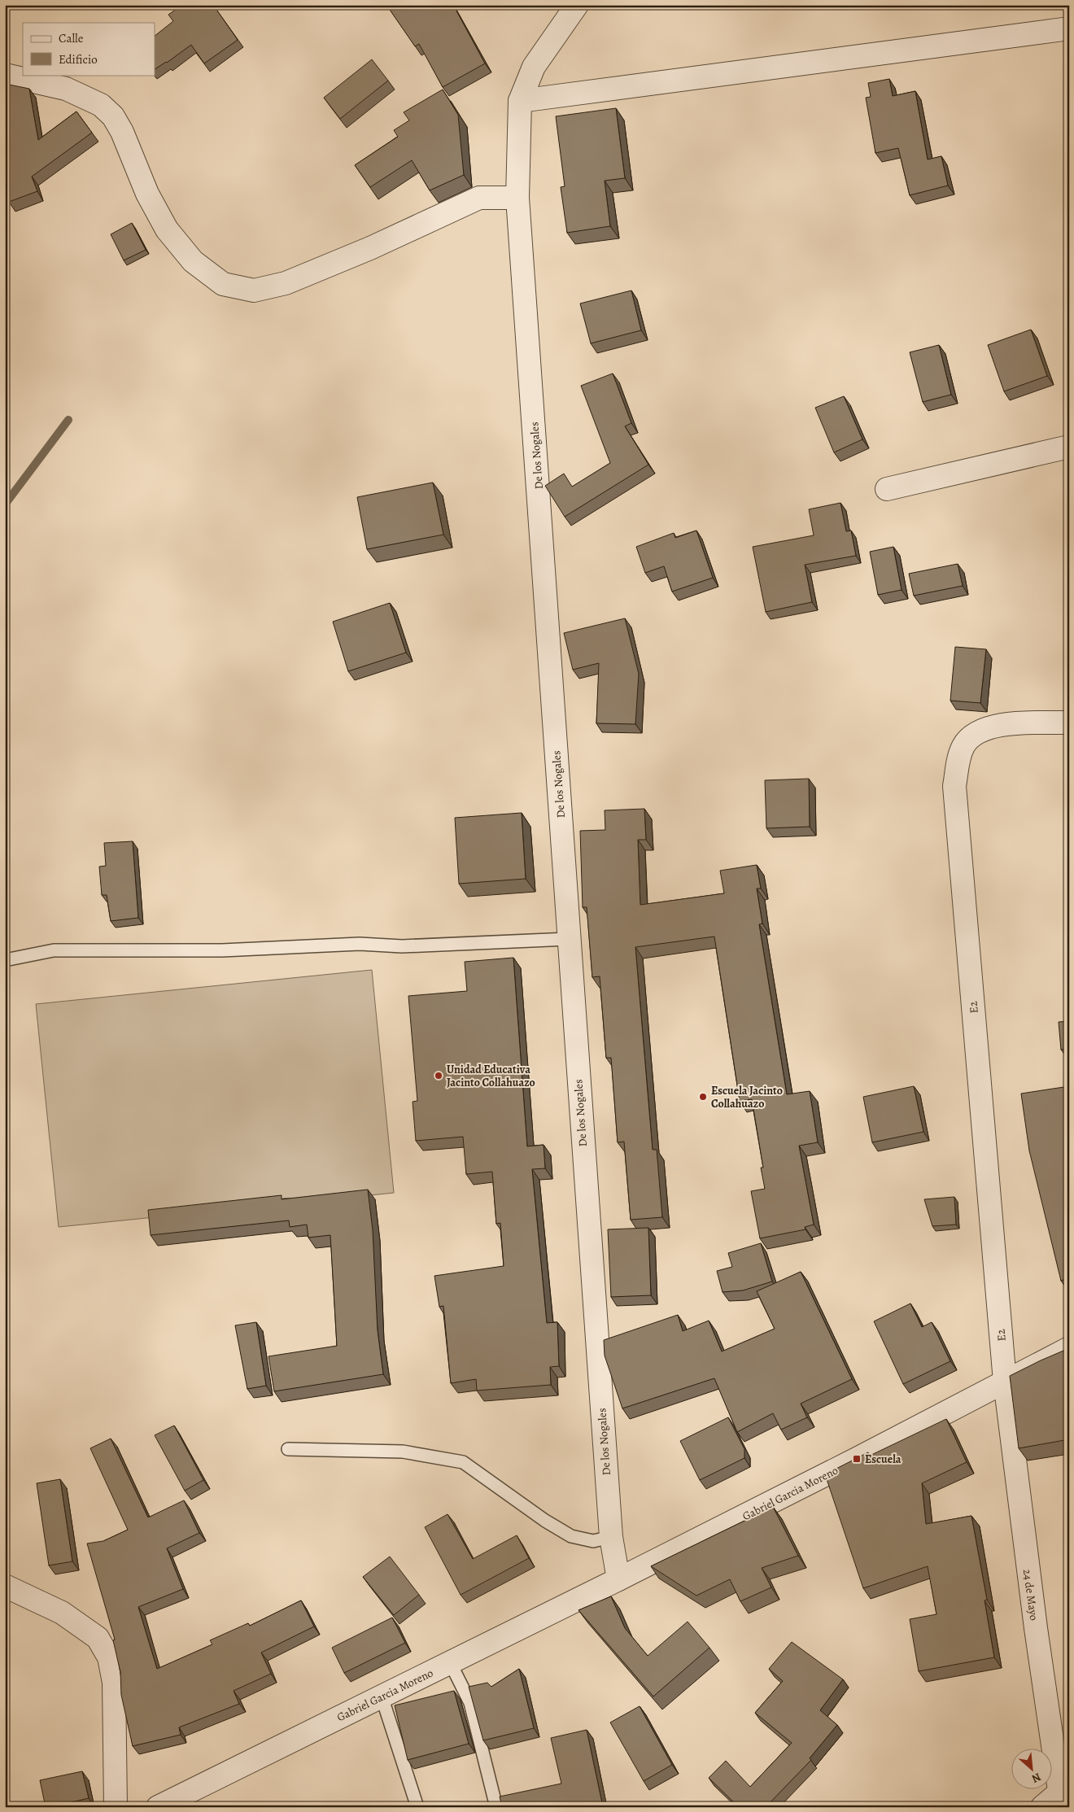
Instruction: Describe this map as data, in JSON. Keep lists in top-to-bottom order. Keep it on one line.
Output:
{"streets":{"street":["De los Nogales","E2","Gabriel Garcia Moreno","24 de Mayo"]},"crossings":[["De los Nogales","Gabriel Garcia Moreno"],["E2","Gabriel Garcia Moreno"],["E2","24 de Mayo"],["Gabriel Garcia Moreno","24 de Mayo"]],"places":{"other":["Unidad Educativa Jacinto Collahuazo","Escuela Jacinto Collahuazo"],"transit":["Escuela"]},"legend":["Calle","Edificio"],"north":"bottom right"}
